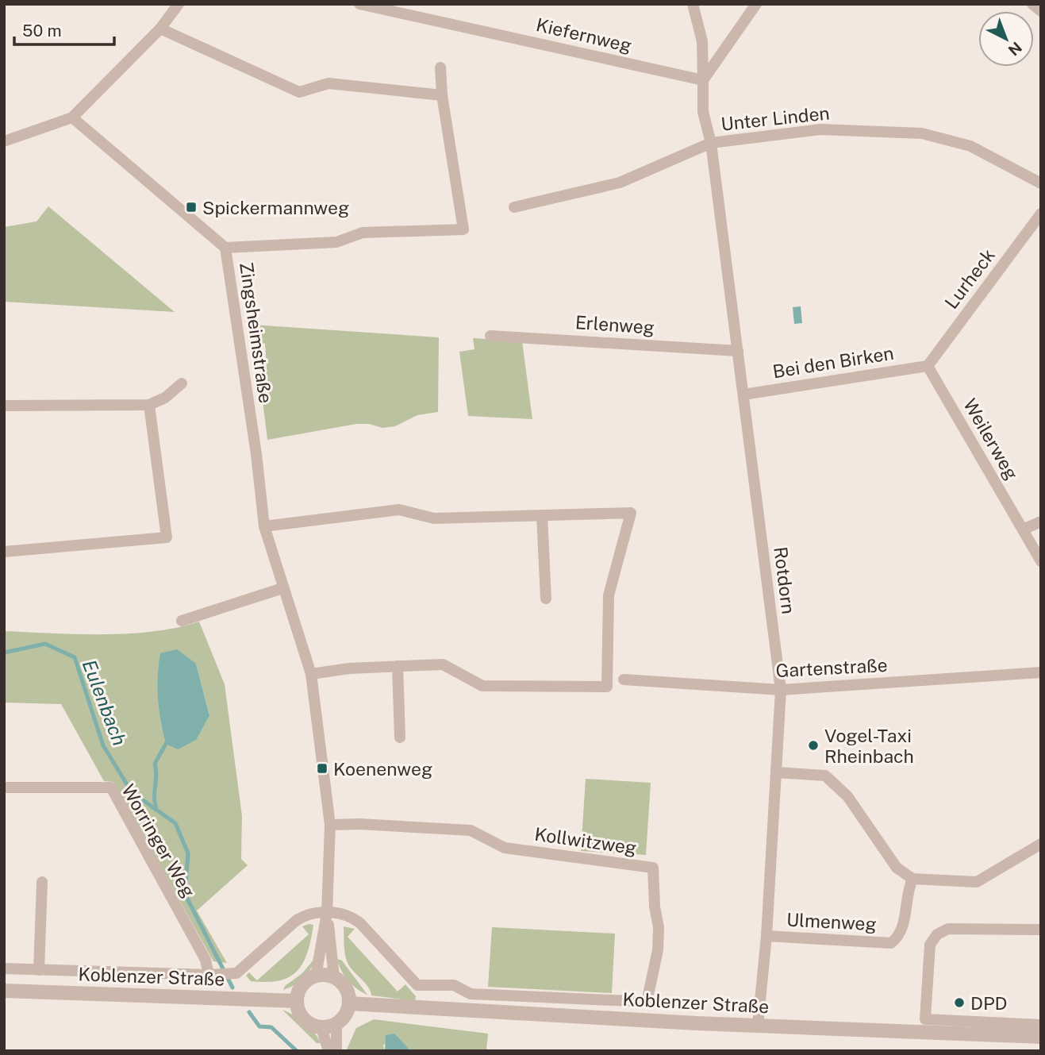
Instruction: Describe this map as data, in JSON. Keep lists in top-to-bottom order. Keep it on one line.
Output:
{"streets":{"street":["Kiefernweg","Unter Linden","Lurheck","Erlenweg","Zingsheimstraße","Bei den Birken","Weilerweg","Rotdorn","Gartenstraße","Worringer Weg","Kollwitzweg","Ulmenweg","Koblenzer Straße"]},"crossings":[["Kiefernweg","Rotdorn"],["Unter Linden","Rotdorn"],["Lurheck","Bei den Birken"],["Lurheck","Weilerweg"],["Erlenweg","Rotdorn"],["Zingsheimstraße","Kollwitzweg"],["Zingsheimstraße","Koblenzer Straße"],["Bei den Birken","Weilerweg"],["Bei den Birken","Rotdorn"],["Rotdorn","Gartenstraße"],["Rotdorn","Ulmenweg"],["Rotdorn","Koblenzer Straße"]],"water":["Eulenbach"],"places":{"transit":["Spickermannweg","Koenenweg"],"other":["Vogel-Taxi Rheinbach","DPD"]},"scale_bar":"50 m","north":"bottom right"}
